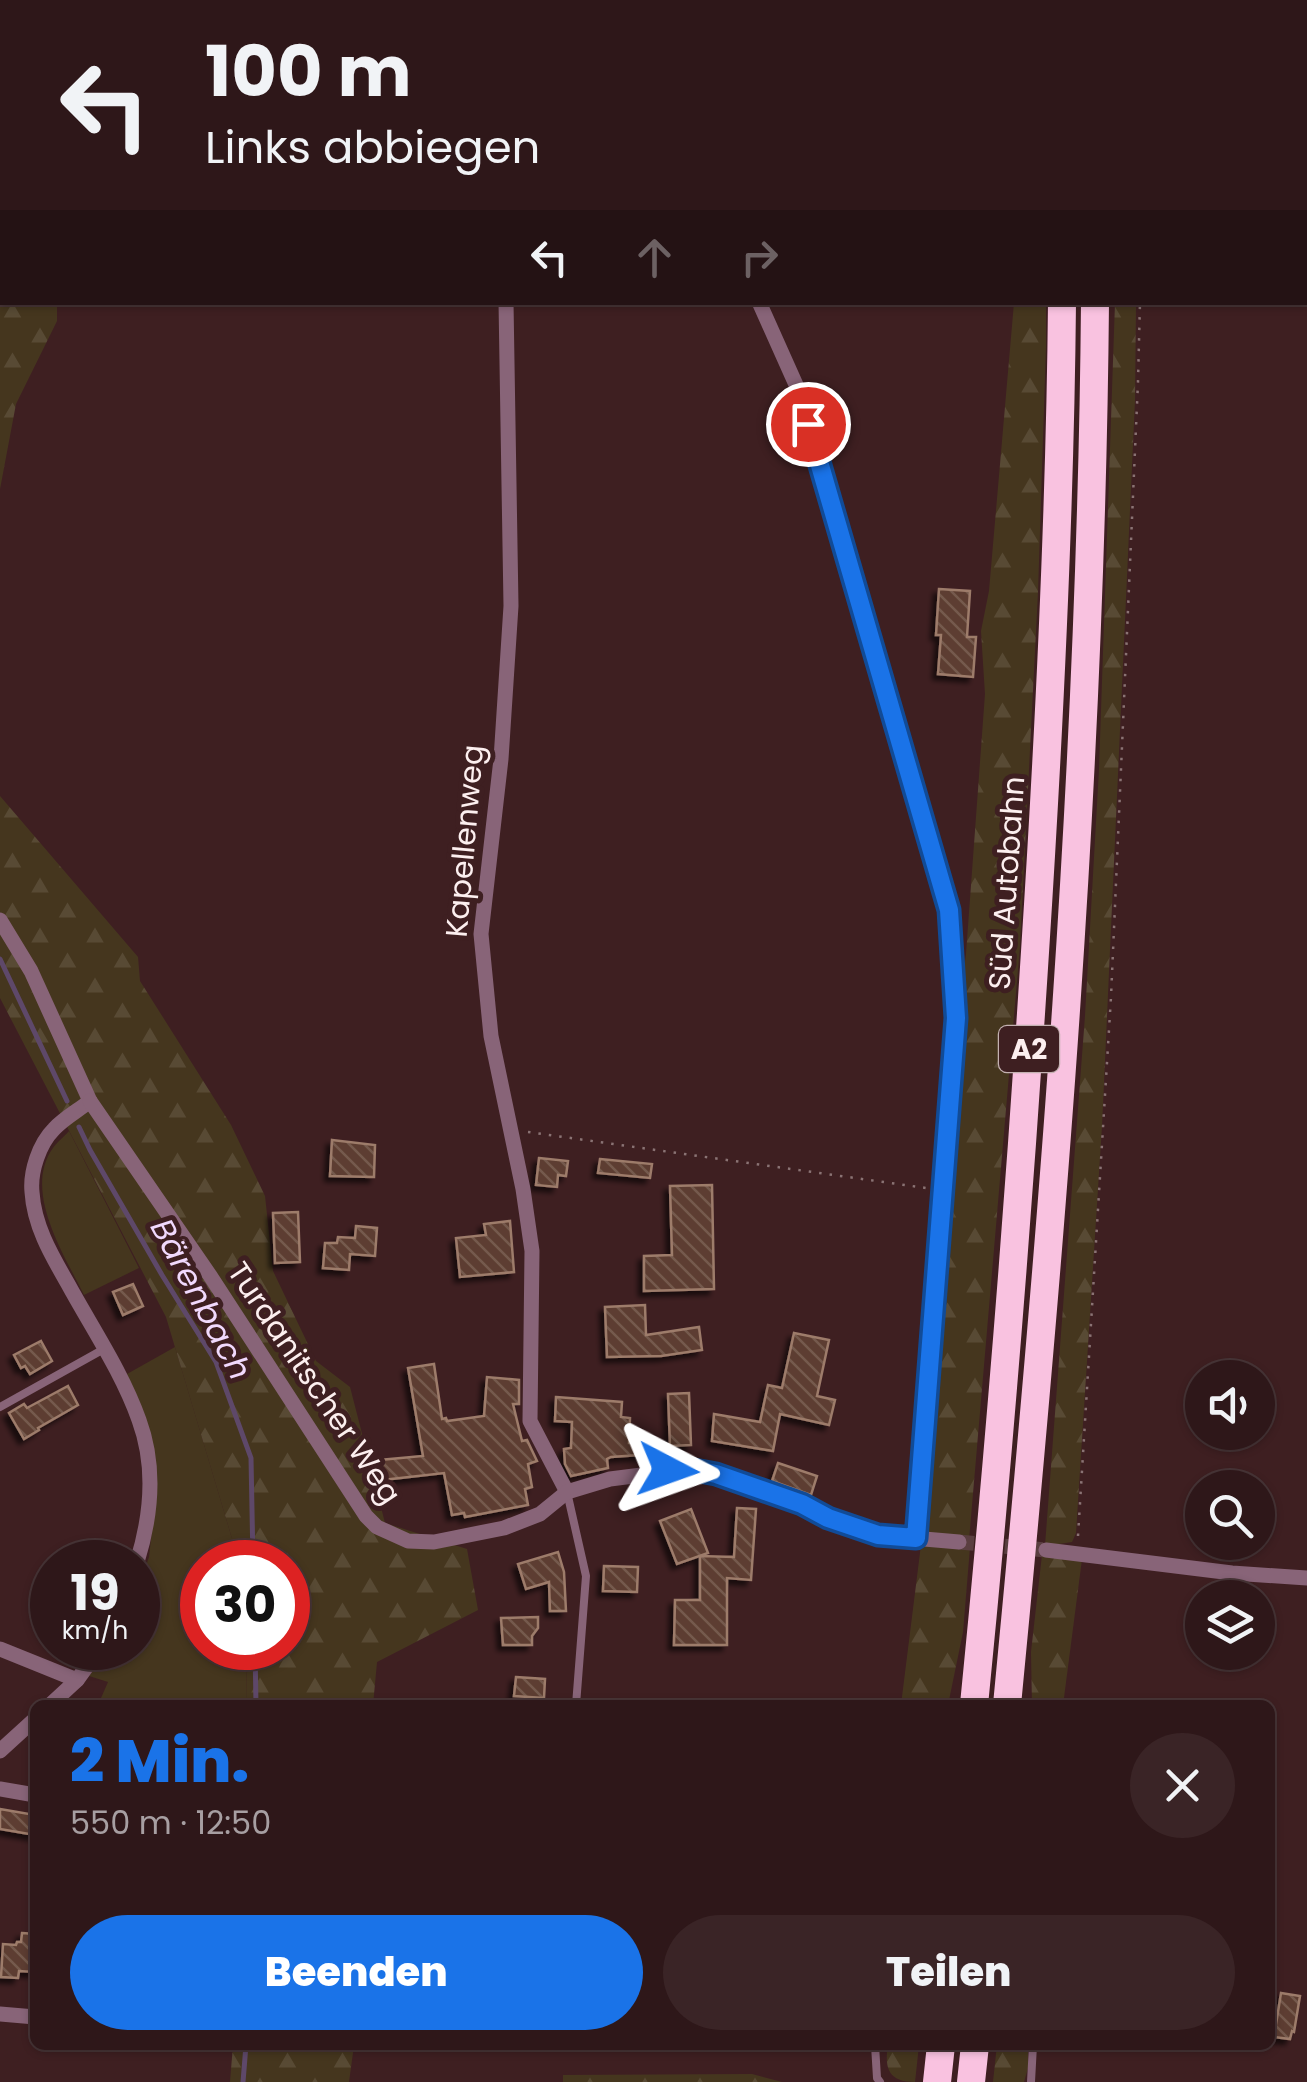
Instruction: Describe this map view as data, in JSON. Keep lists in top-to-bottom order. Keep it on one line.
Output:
{"streets":{"highway":["Süd Autobahn","A2"],"street":["Kapellenweg","Turdanitscher Weg"]},"crossings":[["Kapellenweg","Turdanitscher Weg"]],"water":["Bärenbach"],"page":{"turn":["100 m","Links abbiegen"],"speed":"19 km/h","limit":"30","heading":["2 Min.","550 m · 12:50"],"buttons":["Beenden","Teilen"]}}
